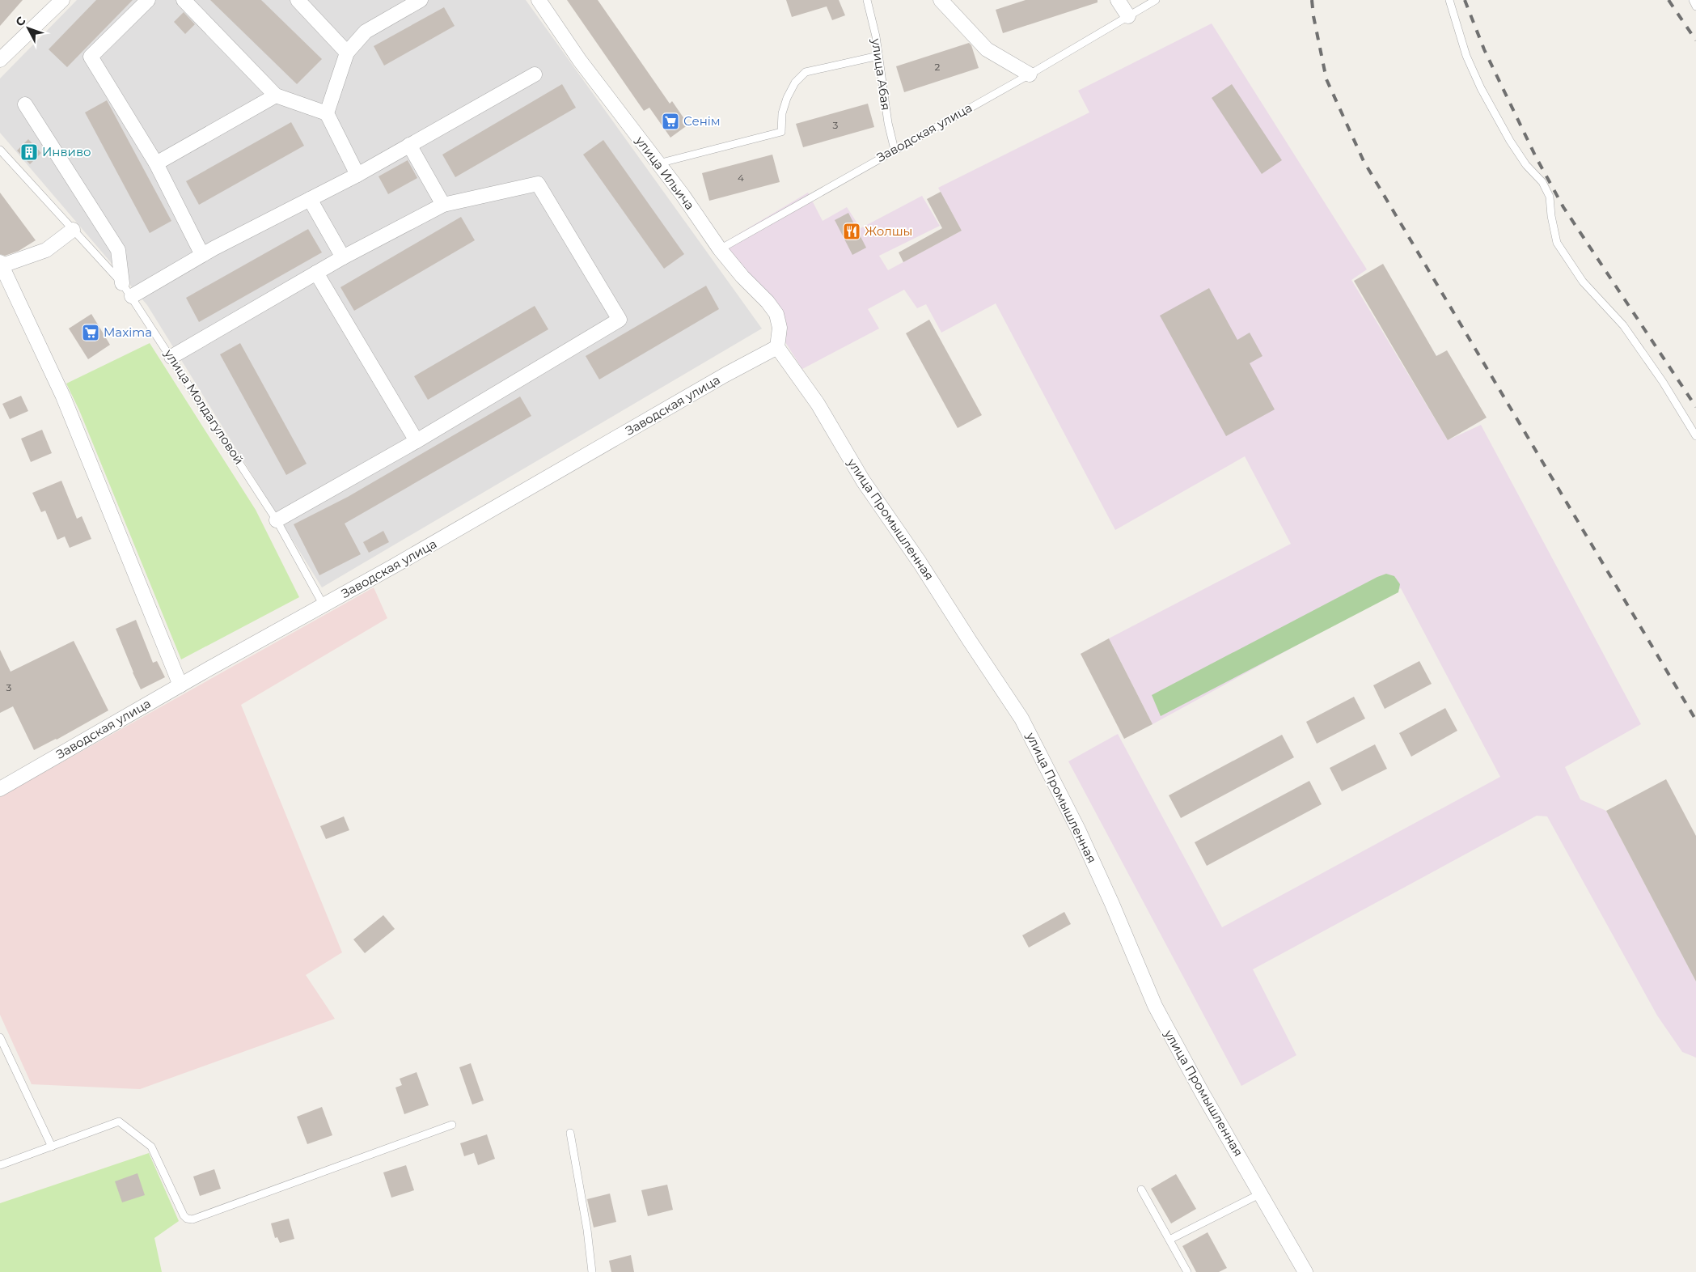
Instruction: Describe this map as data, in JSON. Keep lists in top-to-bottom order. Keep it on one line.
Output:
{"streets":{"street":["Заводская улица","улица Ильича","улица Промышленная"],"lane":["улица Абая","улица Молдагуловой"]},"crossings":[["улица Абая","Заводская улица"],["Заводская улица","улица Ильича"],["Заводская улица","улица Молдагуловой"],["Заводская улица","улица Промышленная"],["улица Ильича","улица Промышленная"]],"places":{"supermarket":["Сенiм","Maxima"],"building":["Инвиво"],"restaurant":["Жолшы"]},"house_numbers":["2","3","4","3"],"north":"top left"}
